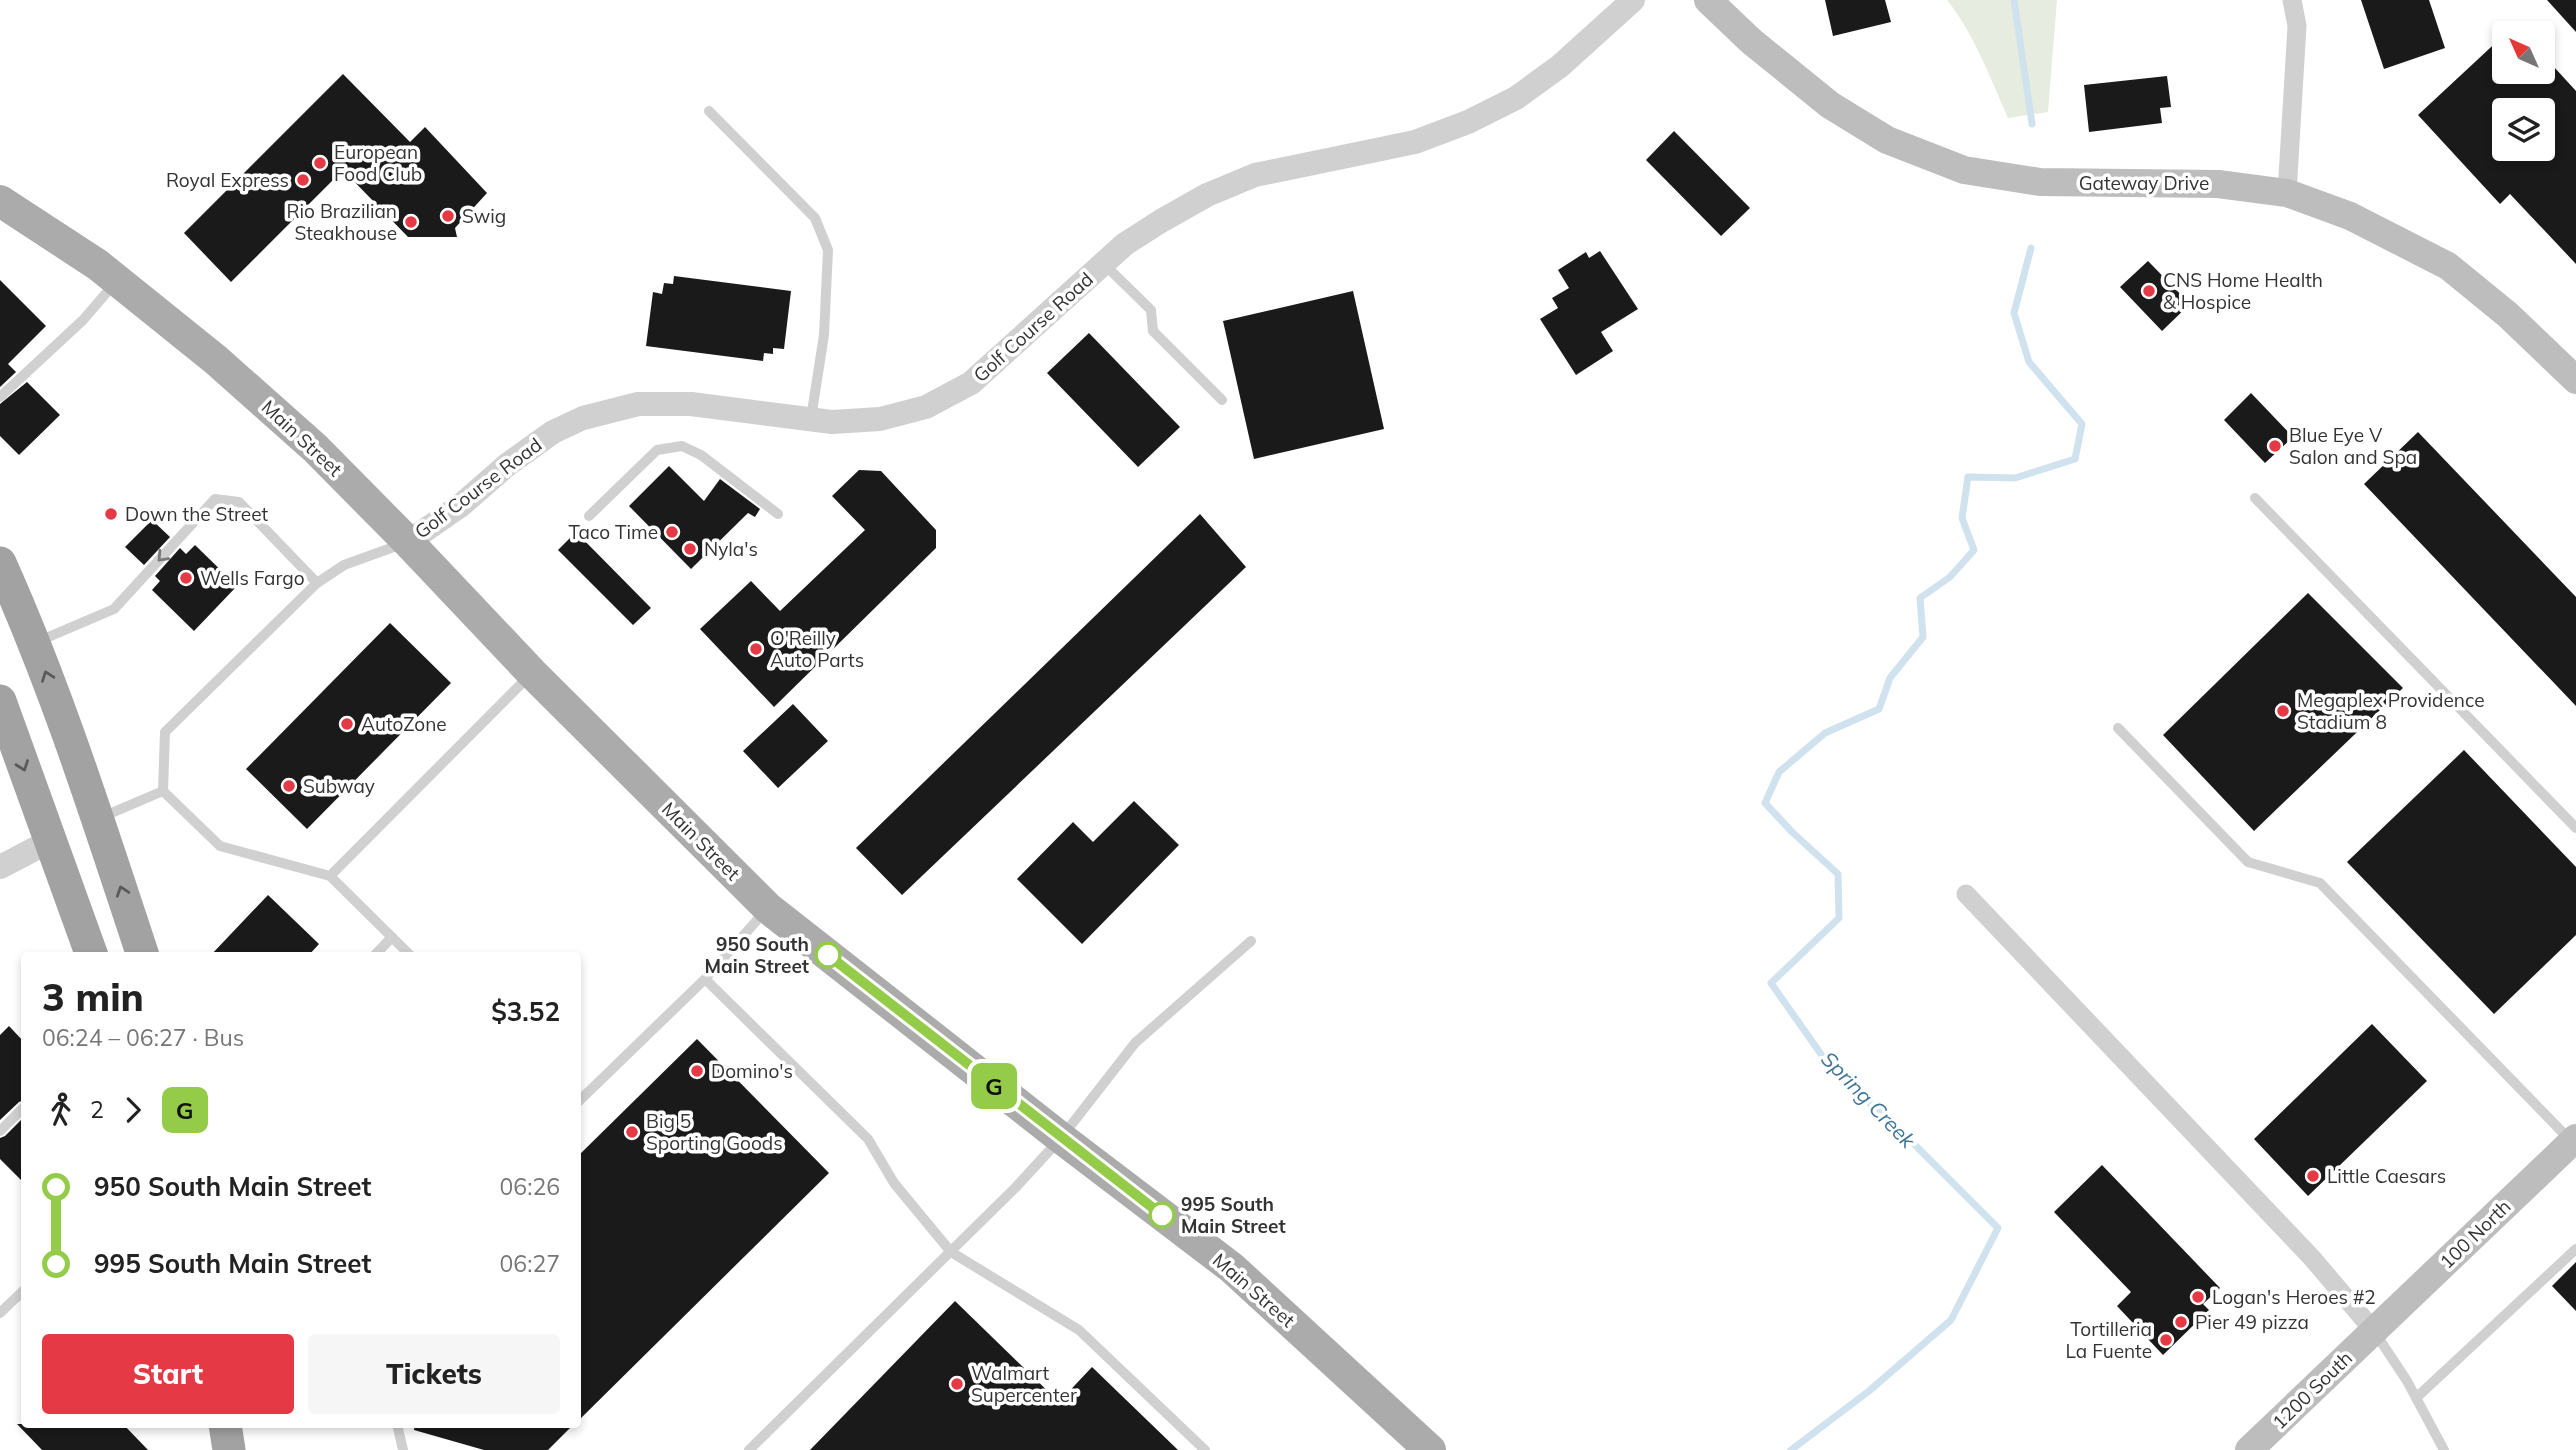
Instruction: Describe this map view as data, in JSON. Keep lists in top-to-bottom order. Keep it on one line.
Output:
{"streets":{"main road":["Gateway Drive","Main Street","100 North","1200 South"],"street":["Golf Course Road"]},"crossings":[["Golf Course Road","Main Street"],["100 North","1200 South"]],"water":["Spring Creek"],"places":["European Food Club","Royal Express","Swig","Rio Brazilian Steakhouse","CNS Home Health & Hospice","Blue Eye V Salon and Spa","Down the Street","Taco Time","Nyla's","Wells Fargo","O'Reilly Auto Parts","Megaplex Providence Stadium 8","AutoZone","Subway","950 South Main Street","Domino's","Big 5 Sporting Goods","Little Caesars","995 South Main Street","Logan's Heroes #2","Pier 49 pizza","Tortilleria La Fuente","Walmart Supercenter"],"lines":["bus line G"],"north":"top left","page":{"on_map":"G","heading":["3 min","06:24 – 06:27 · Bus","$3.52"],"legs":["2","G"],"list":[{"name":"950 South Main Street","value":"06:26"},{"name":"995 South Main Street","value":"06:27"}],"buttons":["Start","Tickets"]}}
